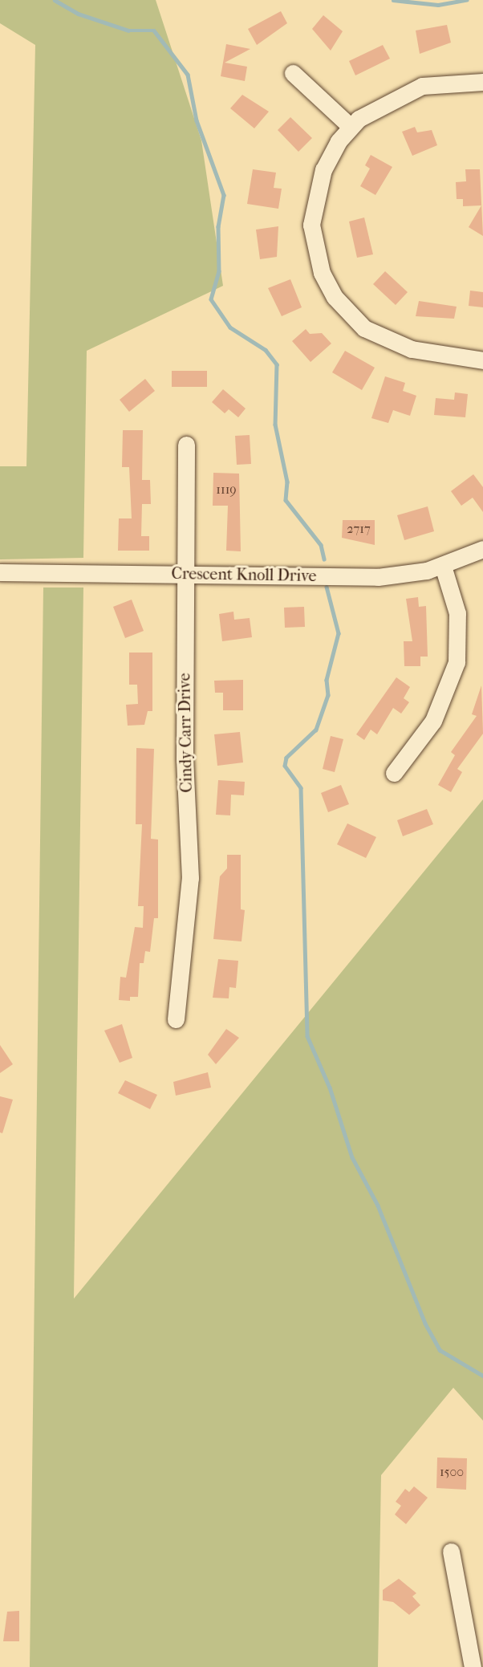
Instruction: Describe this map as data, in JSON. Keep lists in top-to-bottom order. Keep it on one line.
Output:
{"streets":{"street":["Crescent Knoll Drive","Cindy Carr Drive"]},"crossings":[["Crescent Knoll Drive","Cindy Carr Drive"]],"house_numbers":["1119","2717","1500"]}
